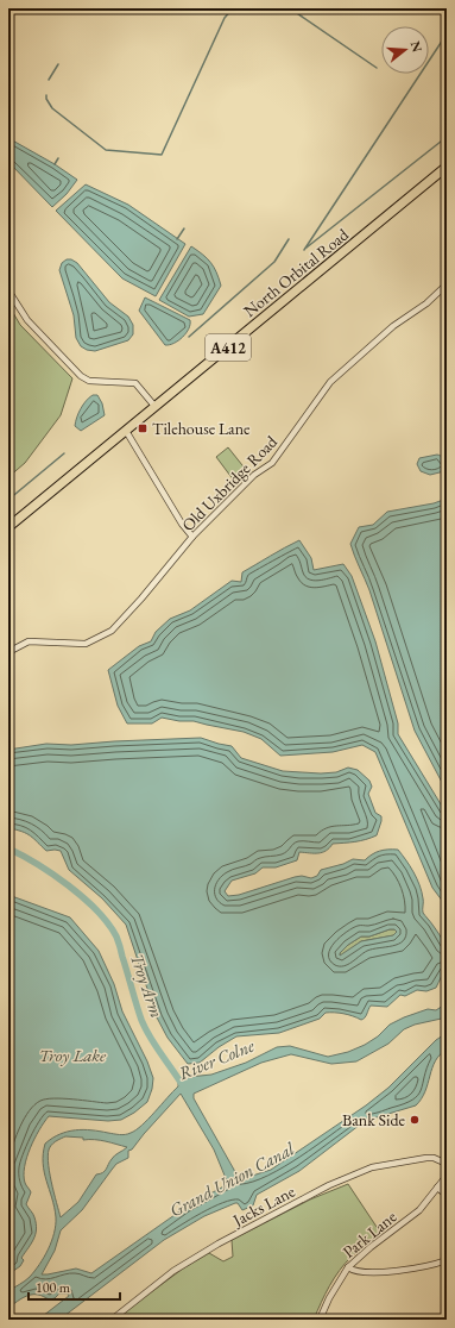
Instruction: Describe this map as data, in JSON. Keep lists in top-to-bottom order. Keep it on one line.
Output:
{"streets":{"main road":["North Orbital Road","A412"],"street":["Old Uxbridge Road","Jacks Lane","Park Lane"]},"water":["Troy Arm","Troy Lake","River Colne","Grand Union Canal"],"places":{"transit":["Tilehouse Lane"],"other":["Bank Side"]},"scale_bar":"100 m","north":"right"}
